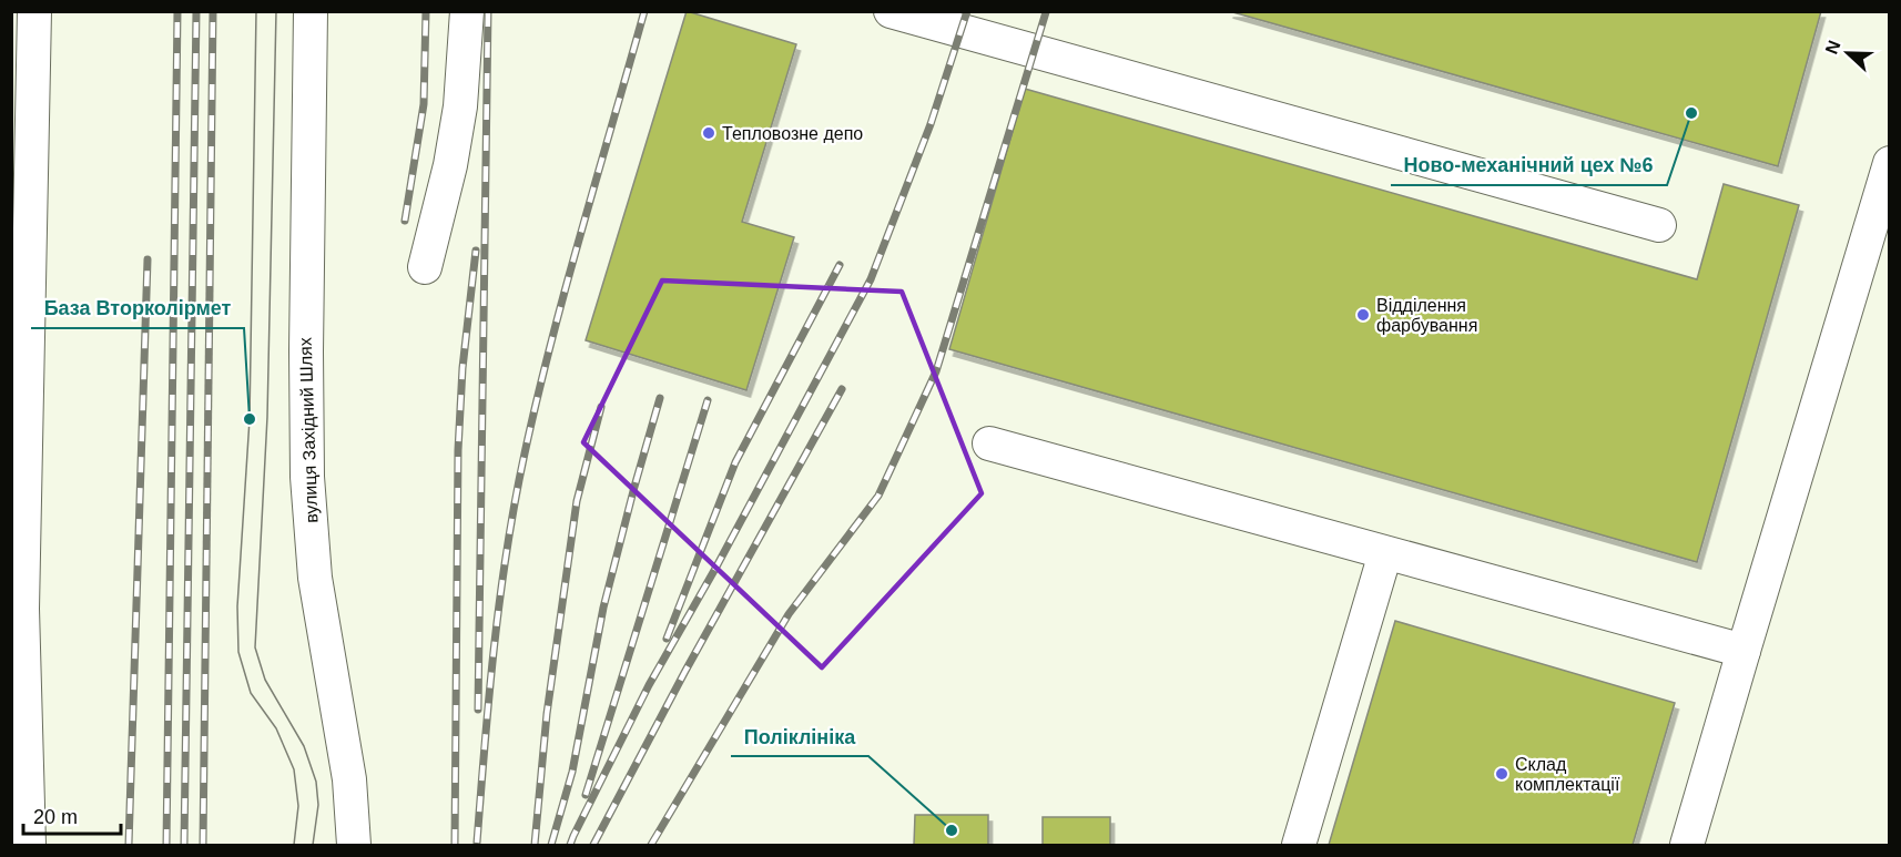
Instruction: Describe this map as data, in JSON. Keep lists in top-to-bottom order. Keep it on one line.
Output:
{"streets":{"street":["вулиця Західний Шлях"]},"places":["Ново-механічний цех №6","Тепловозне депо","Відділення фарбування","База Вторколірмет","Склад комплектації","Поліклініка"],"scale_bar":"20 m","north":"left"}
